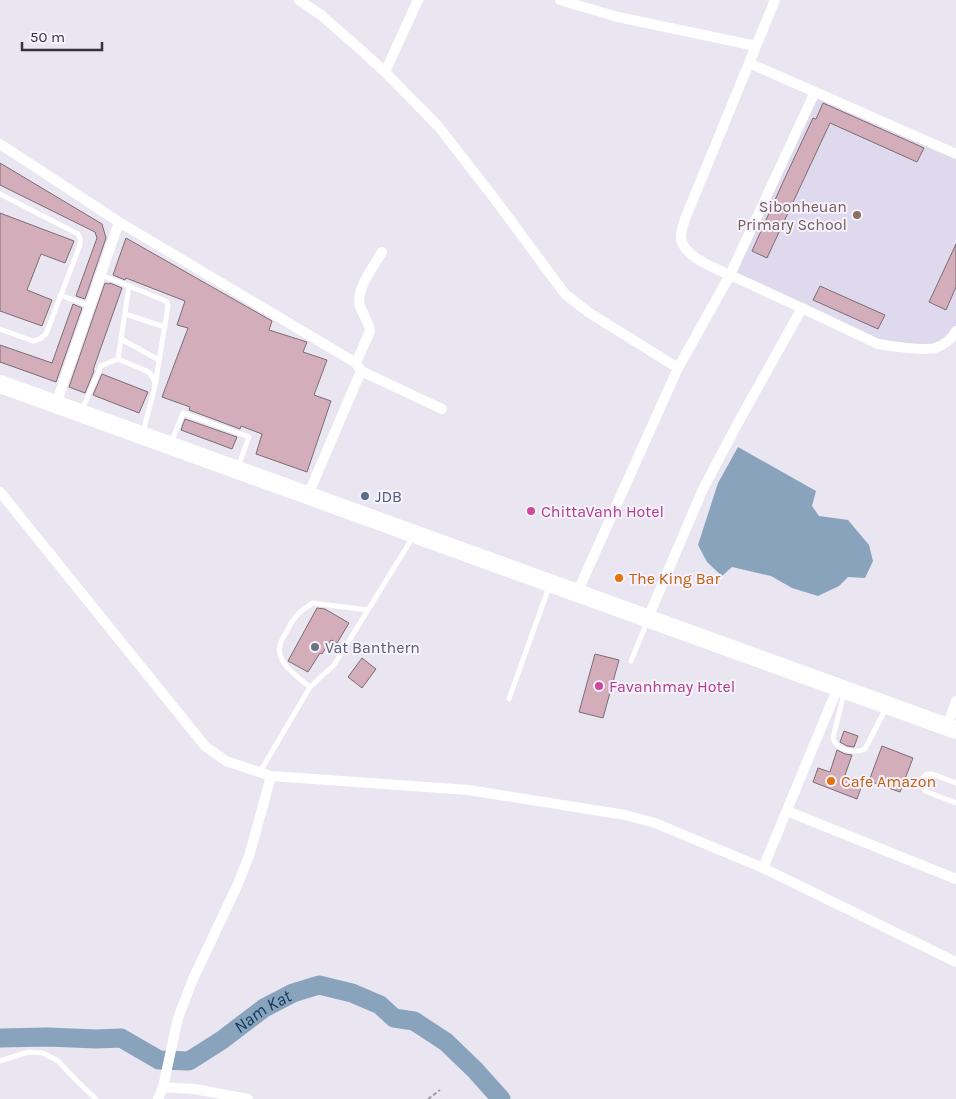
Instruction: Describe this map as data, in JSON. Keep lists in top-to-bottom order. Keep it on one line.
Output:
{"water":["Nam Kat"],"places":["Sibonheuan Primary School","JDB","ChittaVanh Hotel","The King Bar","Vat Banthern","Favanhmay Hotel","Cafe Amazon"],"scale_bar":"50 m"}
